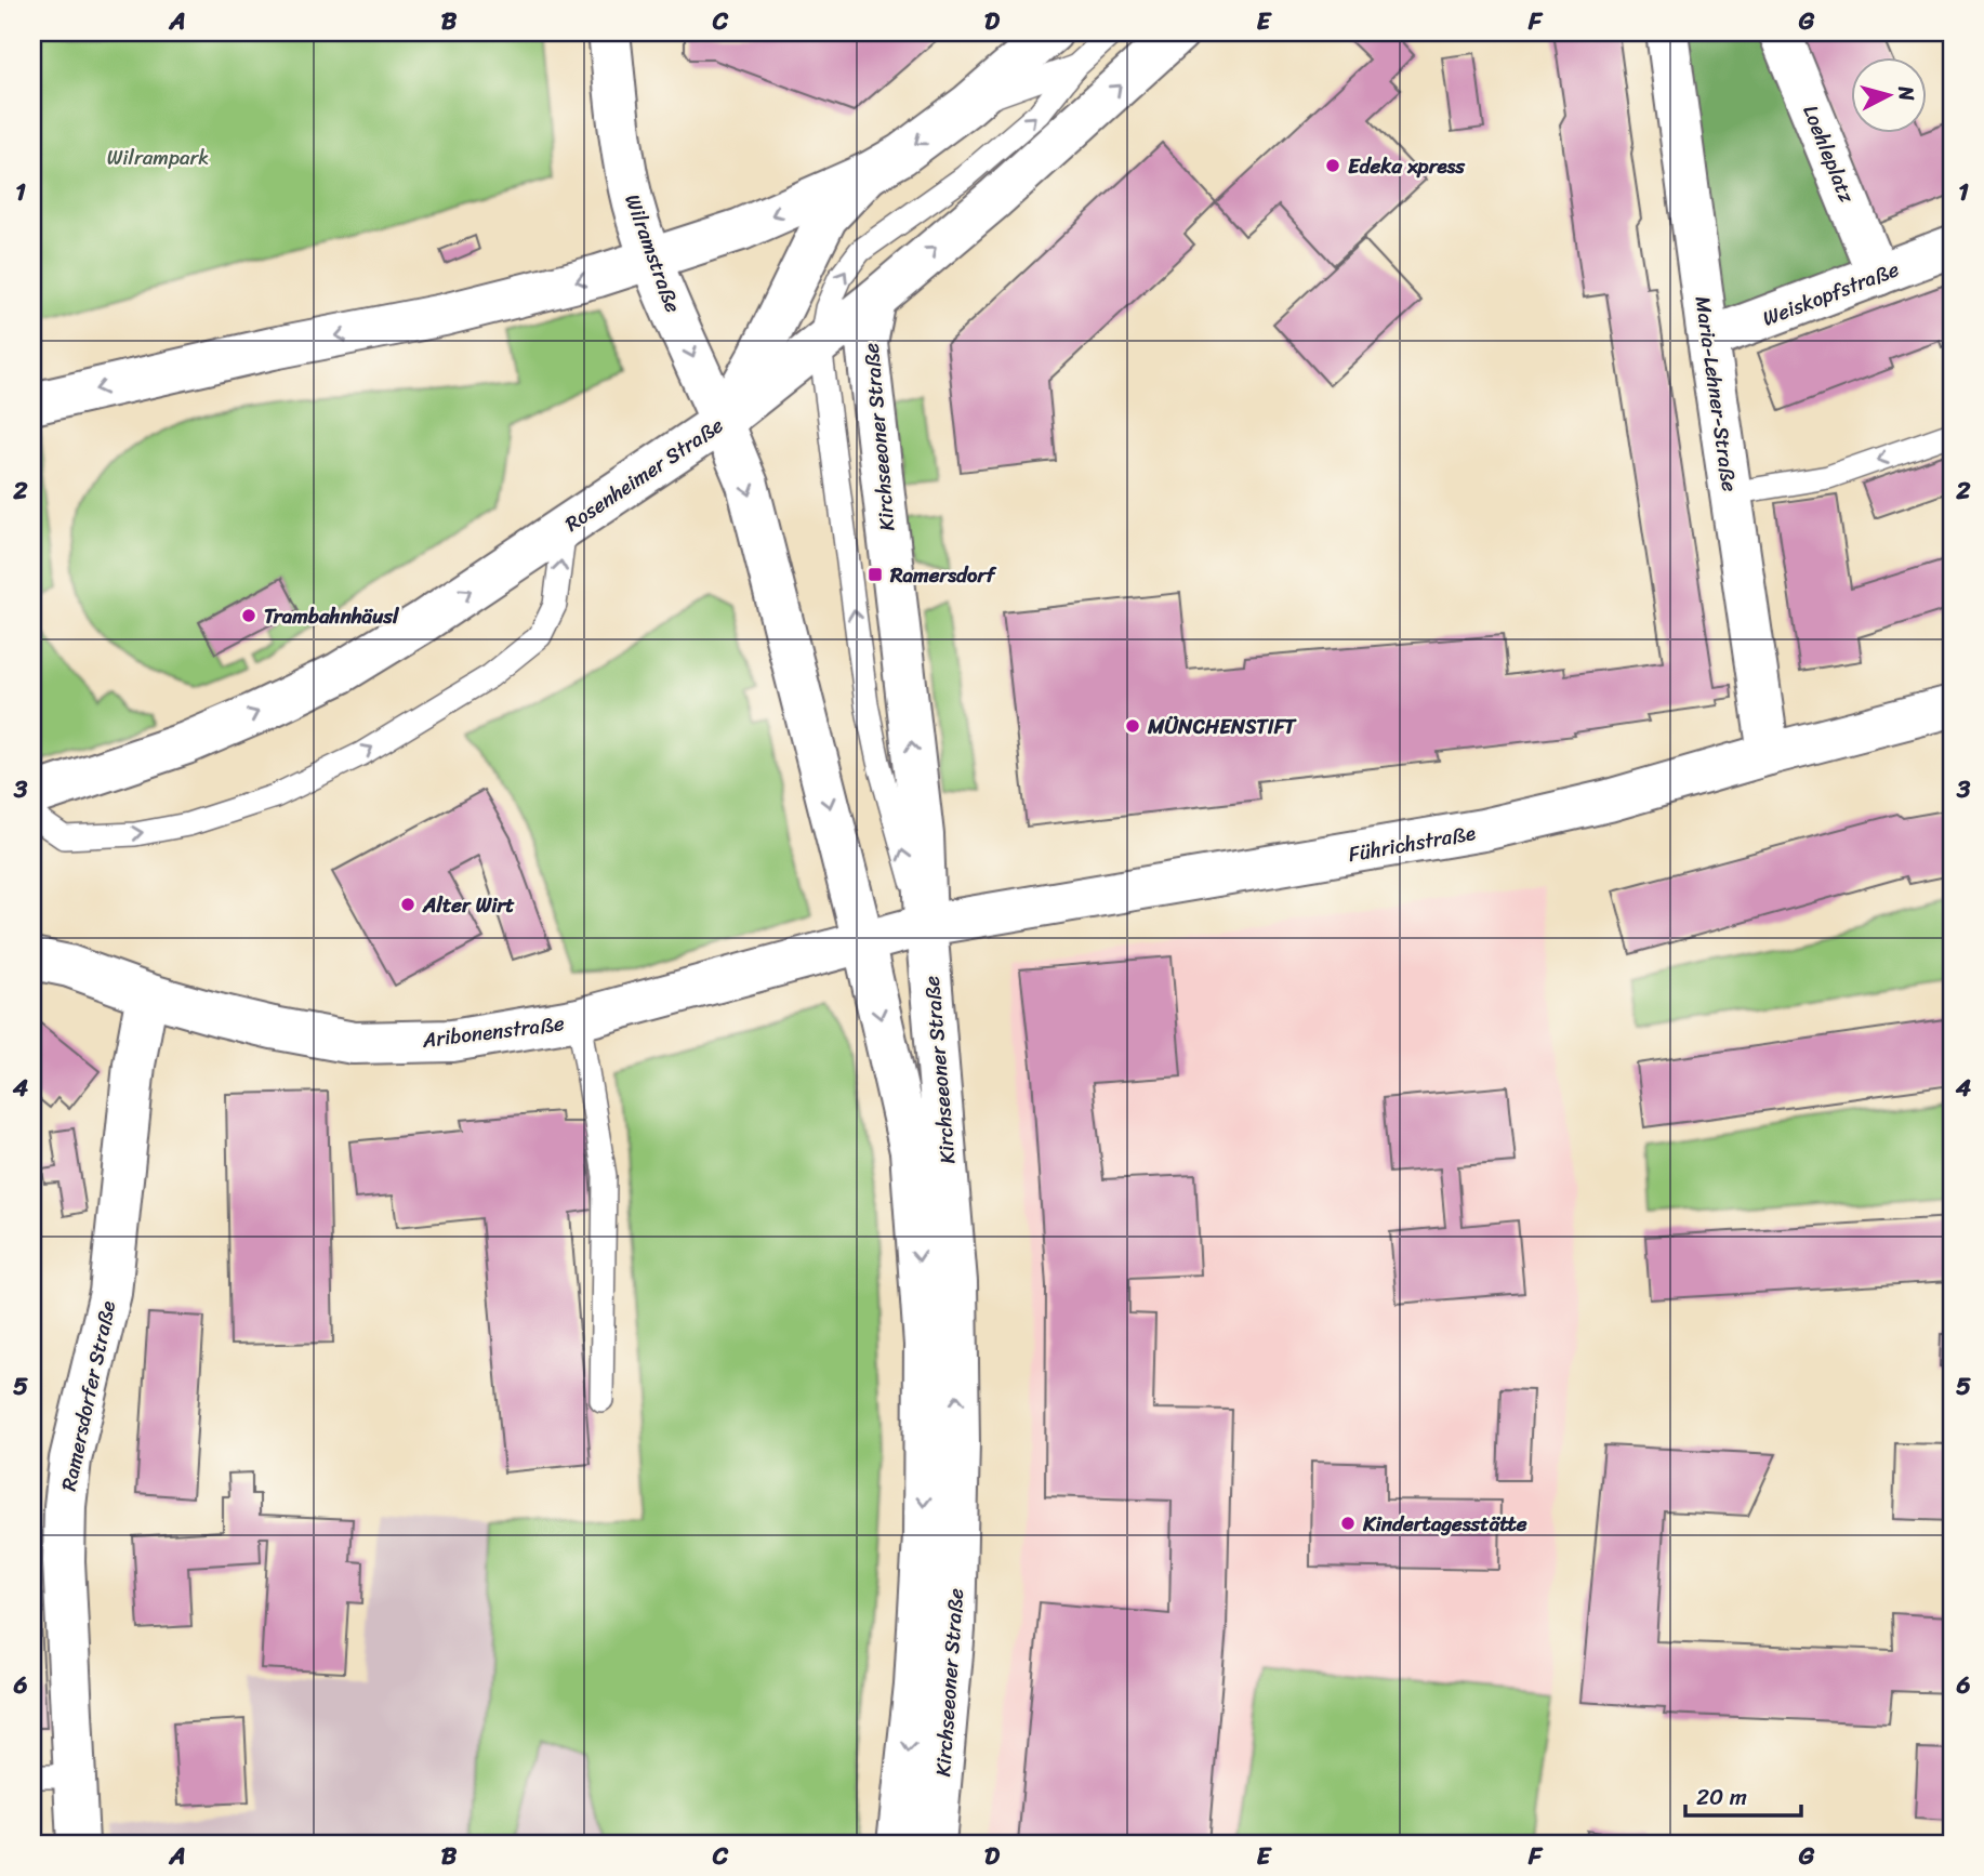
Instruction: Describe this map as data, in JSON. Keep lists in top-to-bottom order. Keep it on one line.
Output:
{"streets":{"street":["Loehleplatz","Wilramstraße","Weiskopfstraße","Maria-Lehner-Straße","Kirchseeoner Straße","Rosenheimer Straße","Führichstraße","Aribonenstraße","Ramersdorfer Straße"]},"crossings":[["Loehleplatz","Weiskopfstraße"],["Wilramstraße","Kirchseeoner Straße"],["Wilramstraße","Rosenheimer Straße"],["Weiskopfstraße","Maria-Lehner-Straße"],["Maria-Lehner-Straße","Führichstraße"],["Kirchseeoner Straße","Rosenheimer Straße"],["Kirchseeoner Straße","Führichstraße"],["Kirchseeoner Straße","Aribonenstraße"],["Führichstraße","Aribonenstraße"],["Aribonenstraße","Ramersdorfer Straße"]],"one_way":["Wilramstraße"],"parks":["Wilrampark"],"places":{"other":["Edeka xpress","Trambahnhäusl","MÜNCHENSTIFT","Alter Wirt","Kindertagesstätte"],"transit":["Ramersdorf"]},"scale_bar":"20 m","north":"right","grid":{"columns":["A","B","C","D","E","F","G"],"rows":["1","2","3","4","5","6"]}}
